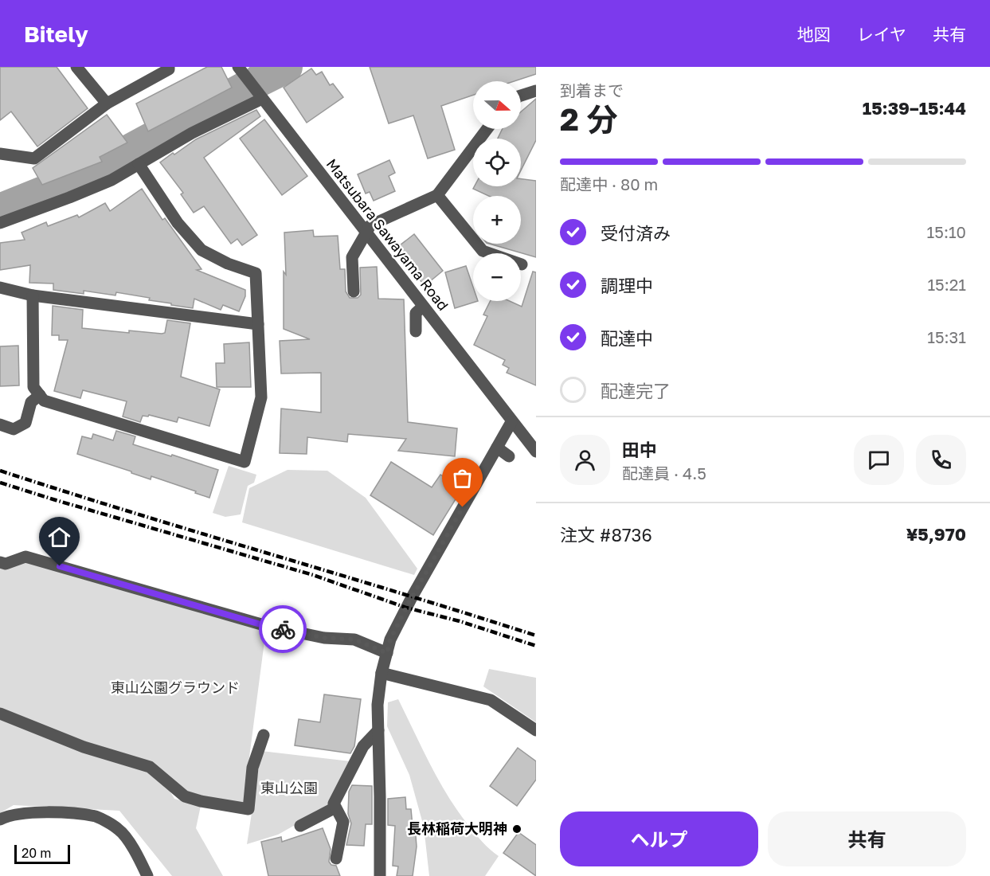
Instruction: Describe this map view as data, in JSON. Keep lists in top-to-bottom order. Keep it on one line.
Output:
{"streets":{"street":["Matsubara Sawayama Road"]},"parks":["東山公園グラウンド","東山公園"],"places":["長林稲荷大明神"],"scale_bar":"20 m","north":"right","page":{"header":"Bitely","nav":["地図","レイヤ","共有"],"heading":["2 分","到着まで","15:39–15:44"],"panel":["田中","配達員 · 4.5","注文 #8736","¥5,970"],"map_buttons":["+","−"],"bar":"配達中 · 80 m","list":[["受付済み","15:10"],["調理中","15:21"],["配達中","15:31"],"配達完了"],"buttons":["ヘルプ","共有"],"scale":"20 m"}}
